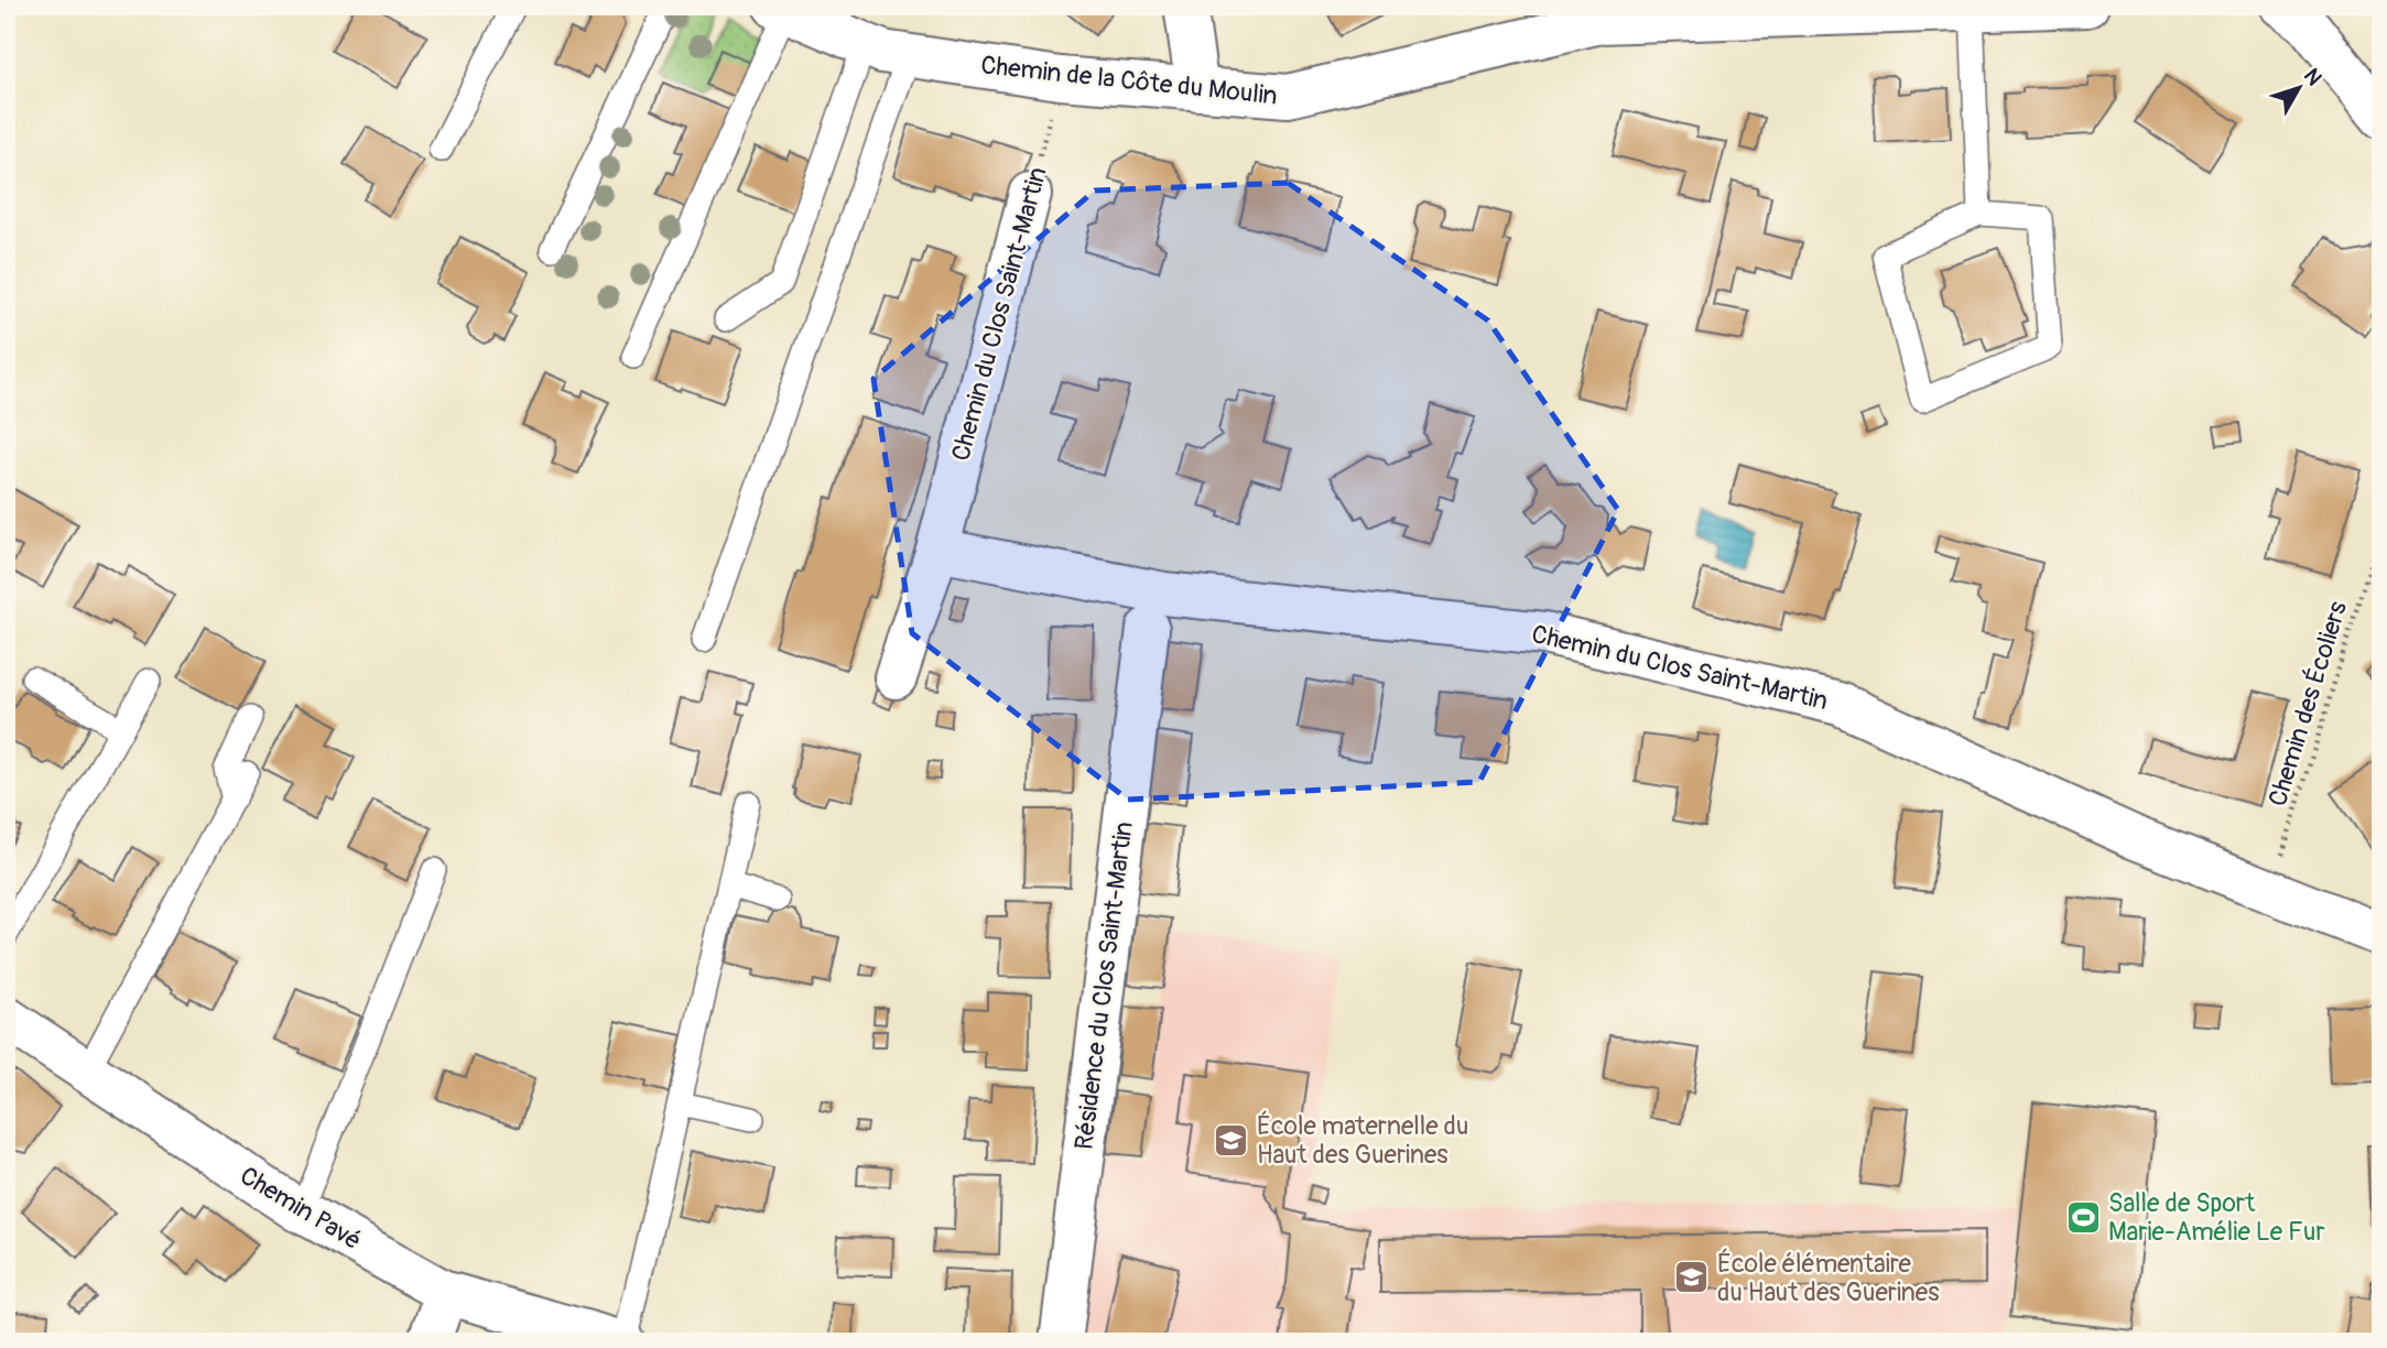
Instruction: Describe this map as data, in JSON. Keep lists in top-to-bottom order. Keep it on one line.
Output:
{"streets":{"street":["Chemin de la Côte du Moulin","Chemin du Clos Saint-Martin","Résidence du Clos Saint-Martin","Chemin Pavé"],"path":["Chemin des Écoliers"]},"crossings":[["Chemin de la Côte du Moulin","Chemin du Clos Saint-Martin"],["Chemin du Clos Saint-Martin","Chemin des Écoliers"]],"places":{"school or university":["École maternelle du Haut des Guerines","École élémentaire du Haut des Guerines"],"sports":["Salle de Sport Marie-Amélie Le Fur"]},"north":"top right"}
